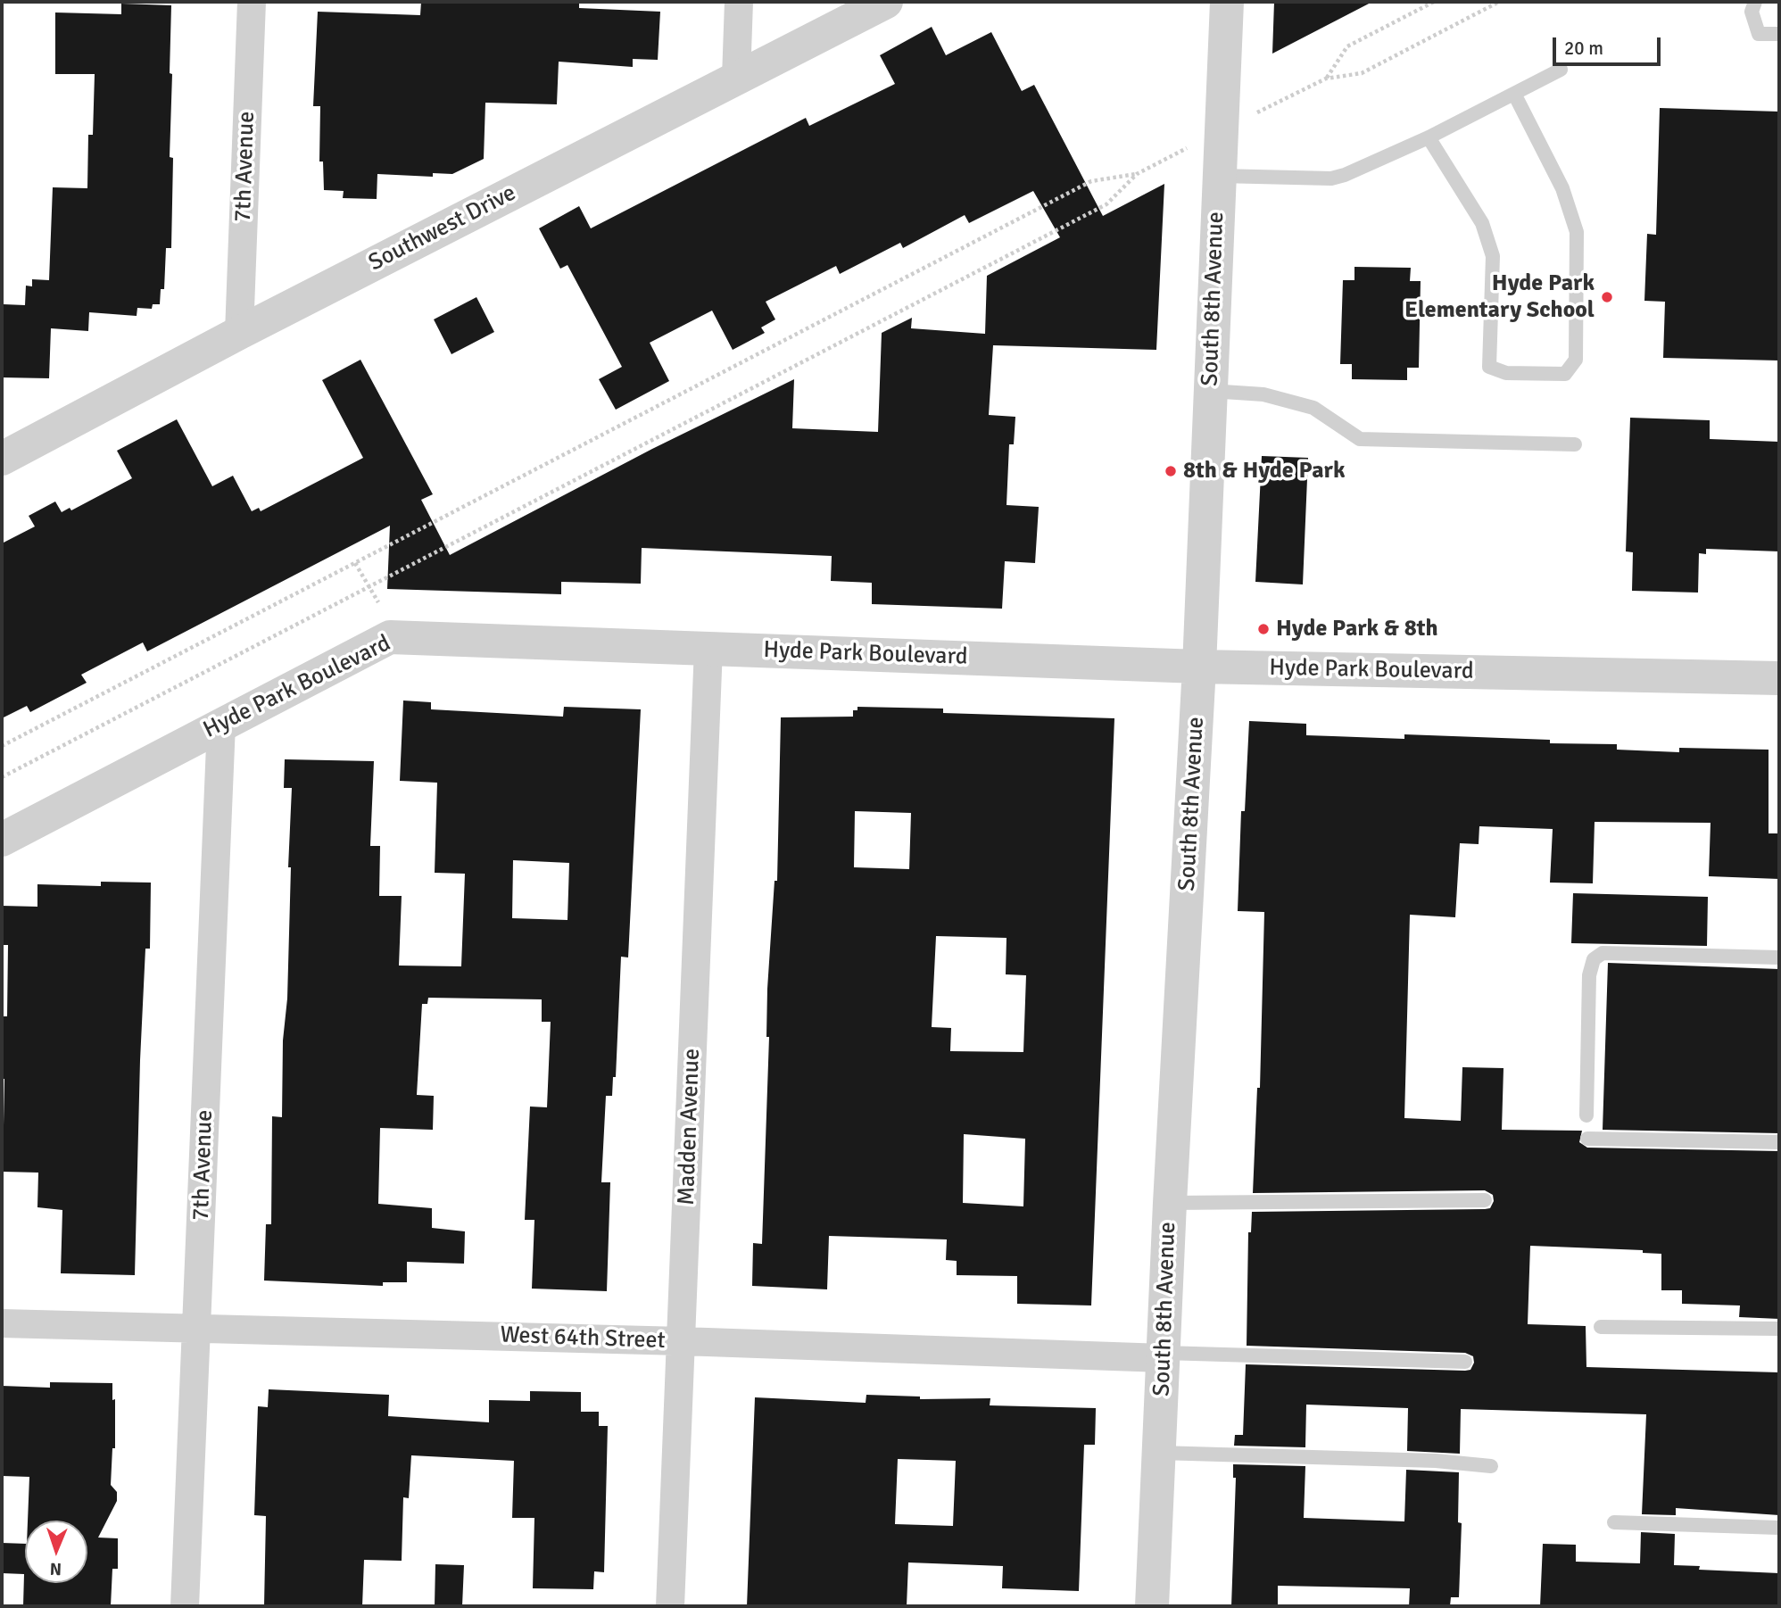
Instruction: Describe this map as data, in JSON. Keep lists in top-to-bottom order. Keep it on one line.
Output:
{"streets":{"street":["7th Avenue","Southwest Drive","South 8th Avenue","Hyde Park Boulevard","Madden Avenue","West 64th Street"]},"crossings":[["7th Avenue","Southwest Drive"],["7th Avenue","Hyde Park Boulevard"],["7th Avenue","West 64th Street"],["South 8th Avenue","Hyde Park Boulevard"],["South 8th Avenue","West 64th Street"],["Hyde Park Boulevard","Madden Avenue"],["Madden Avenue","West 64th Street"]],"places":["Hyde Park Elementary School","8th & Hyde Park","Hyde Park & 8th"],"scale_bar":"20 m","north":"bottom"}
